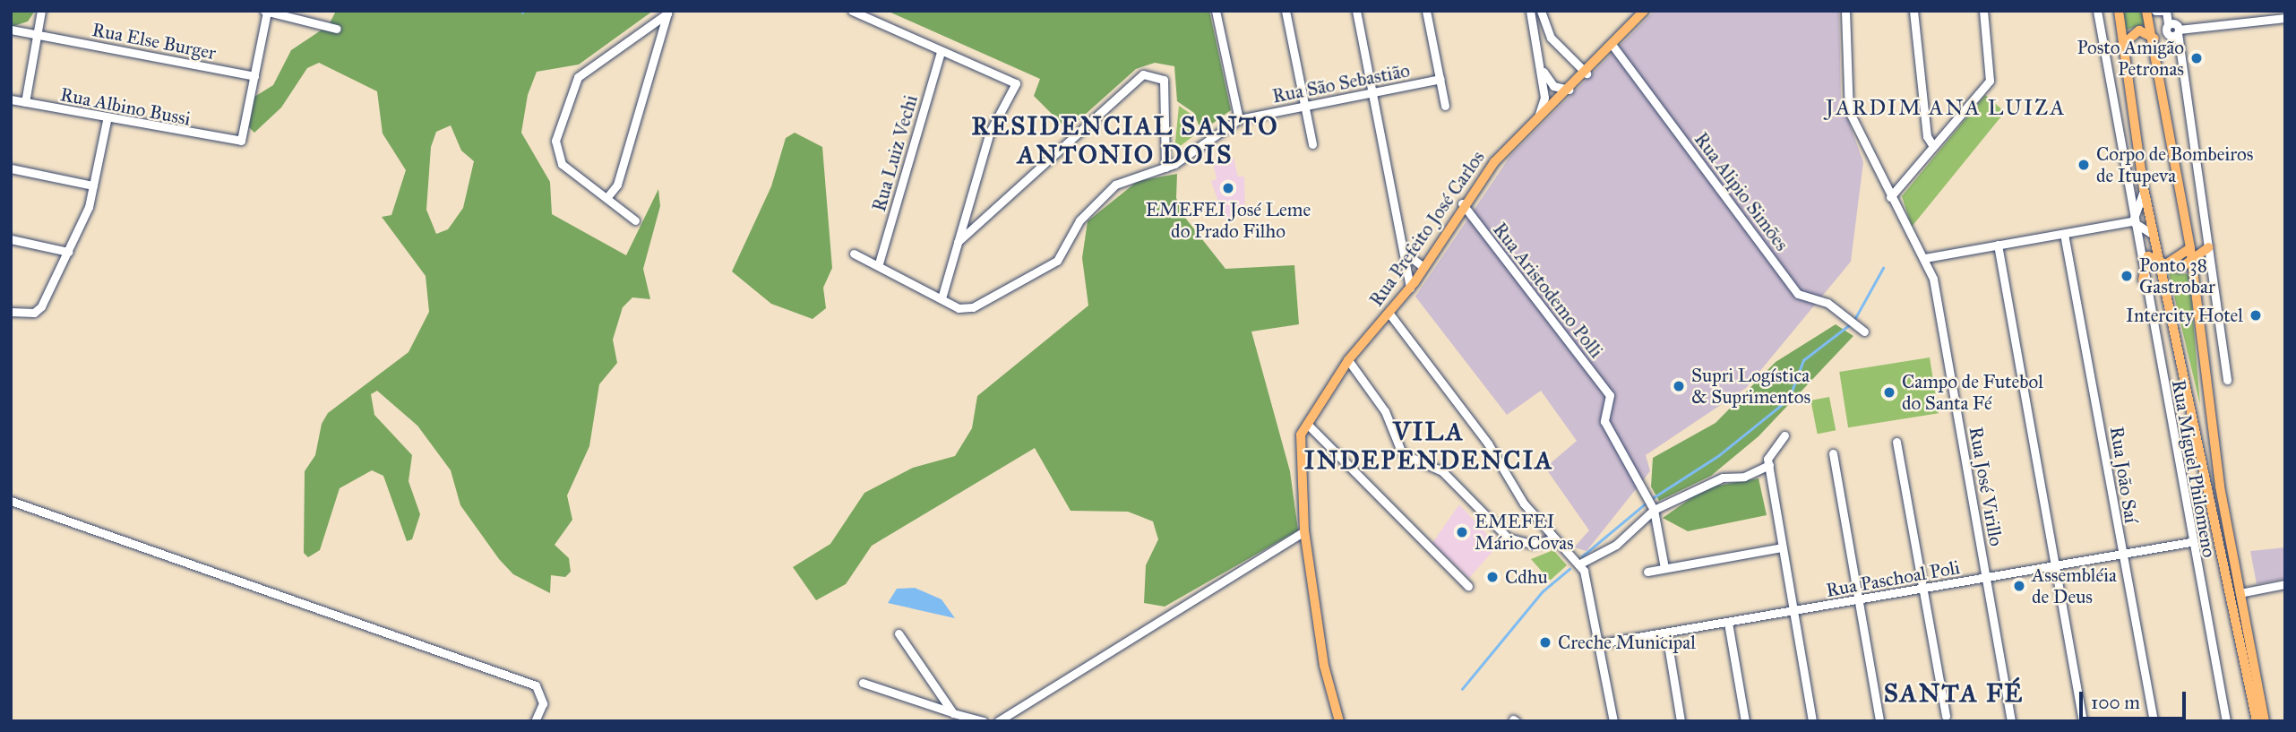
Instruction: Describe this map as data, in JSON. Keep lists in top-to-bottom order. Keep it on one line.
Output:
{"streets":{"main road":["Rua Prefeito José Carlos"],"street":["Rua Else Burger","Rua São Sebastião","Rua Albino Bussi","Rua Luiz Vechi","Rua Alipio Simões","Rua Aristodemo Polli","Rua Miguel Philomeno","Rua João Saí","Rua José Virillo","Rua Paschoal Poli"]},"crossings":[["Rua Else Burger","Rua Albino Bussi"],["Rua Alipio Simões","Rua Prefeito José Carlos"],["Rua Prefeito José Carlos","Rua Aristodemo Polli"],["Rua Miguel Philomeno","Rua Paschoal Poli"],["Rua João Saí","Rua Paschoal Poli"],["Rua José Virillo","Rua Paschoal Poli"]],"districts":["JARDIM ANA LUIZA","RESIDENCIAL SANTO ANTONIO DOIS","VILA INDEPENDENCIA","SANTA FÉ"],"places":["Posto Amigão Petronas","Corpo de Bombeiros de Itupeva","EMEFEI José Leme do Prado Filho","Ponto 38 Gastrobar","Intercity Hotel","Supri Logística & Suprimentos","Campo de Futebol do Santa Fé","EMEFEI Mário Covas","Cdhu","Assembléia de Deus","Creche Municipal"],"scale_bar":"100 m"}
